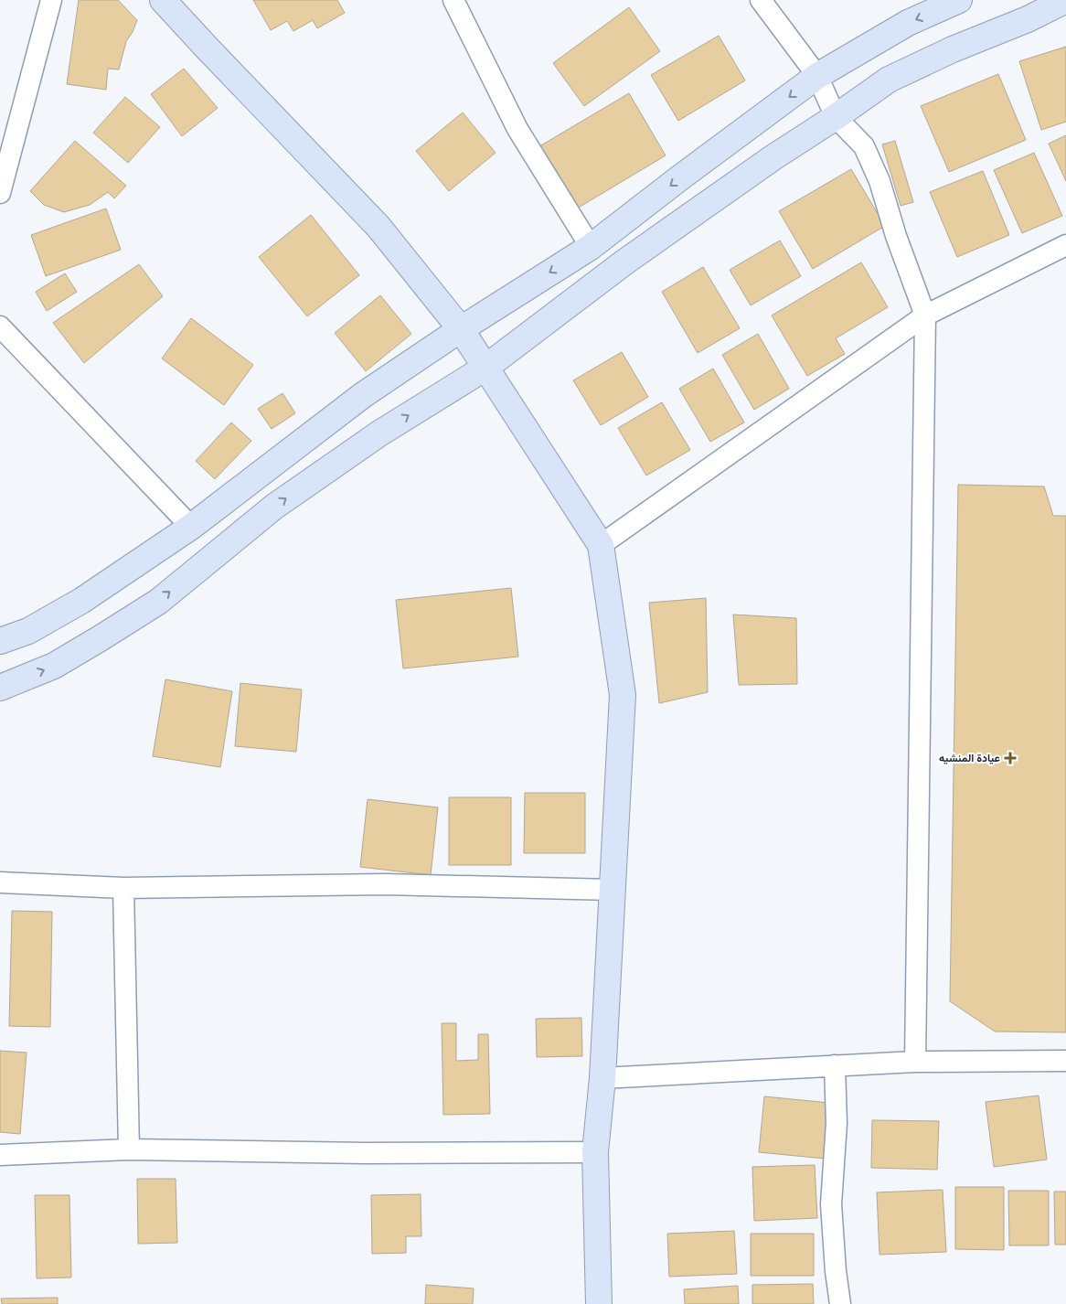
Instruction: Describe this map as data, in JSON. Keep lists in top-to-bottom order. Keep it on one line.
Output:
{"places":{"health":["عيادة المنشيه"]}}
